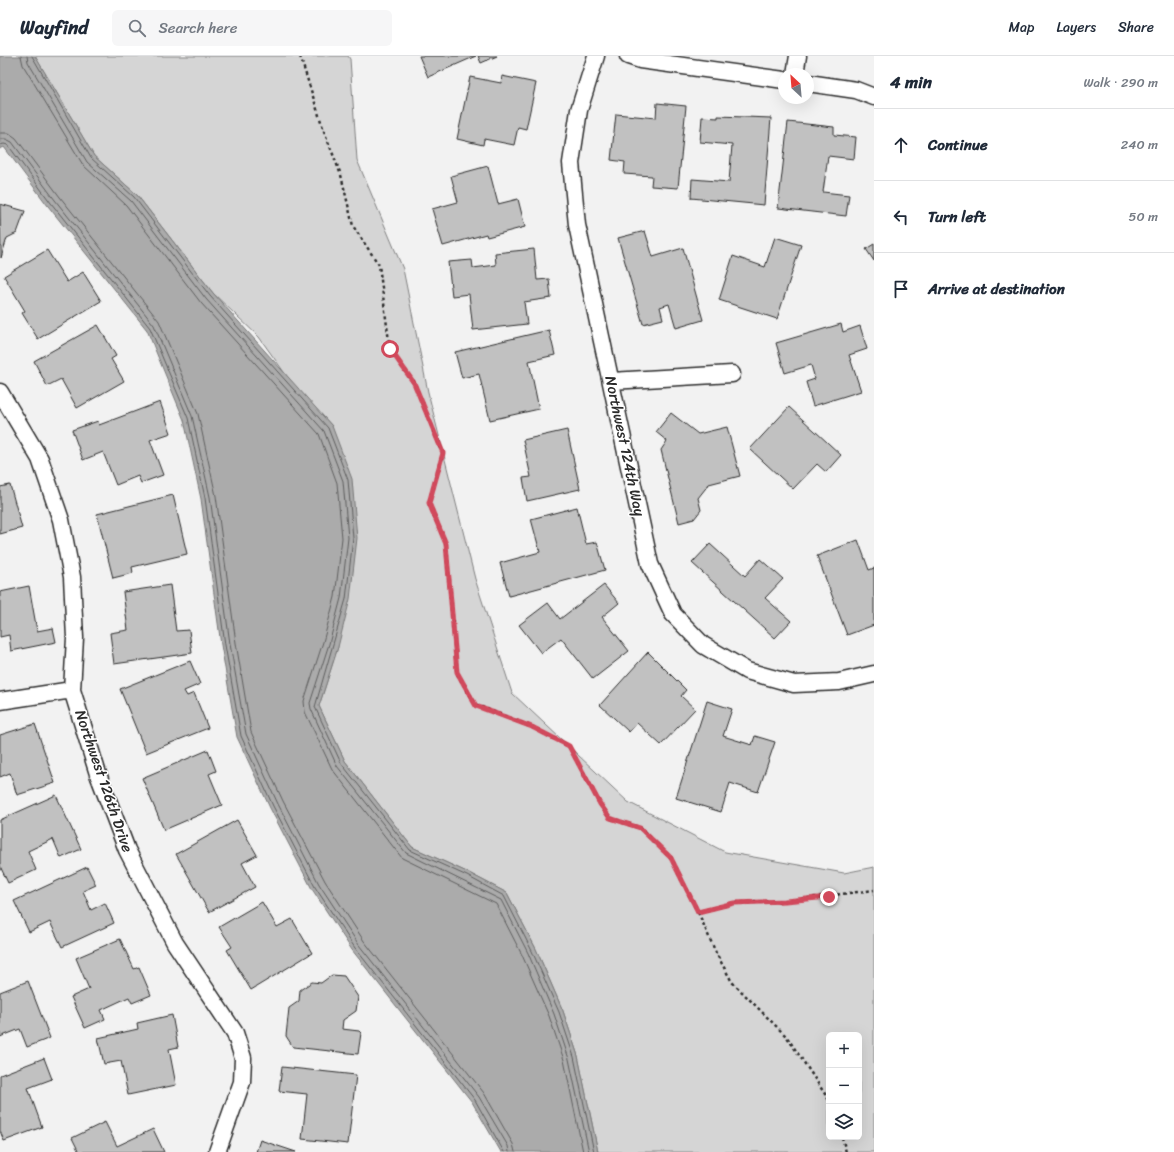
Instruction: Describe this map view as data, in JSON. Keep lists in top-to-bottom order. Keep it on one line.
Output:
{"streets":{"street":["Northwest 124th Way","Northwest 126th Drive"]},"north":"top left","page":{"header":"Wayfind","search":"Search here","nav":["Map","Layers","Share"],"heading":["4 min","Walk · 290 m"],"list":[["Continue","240 m"],["Turn left","50 m"],"Arrive at destination"],"map_buttons":["+","−"]}}
